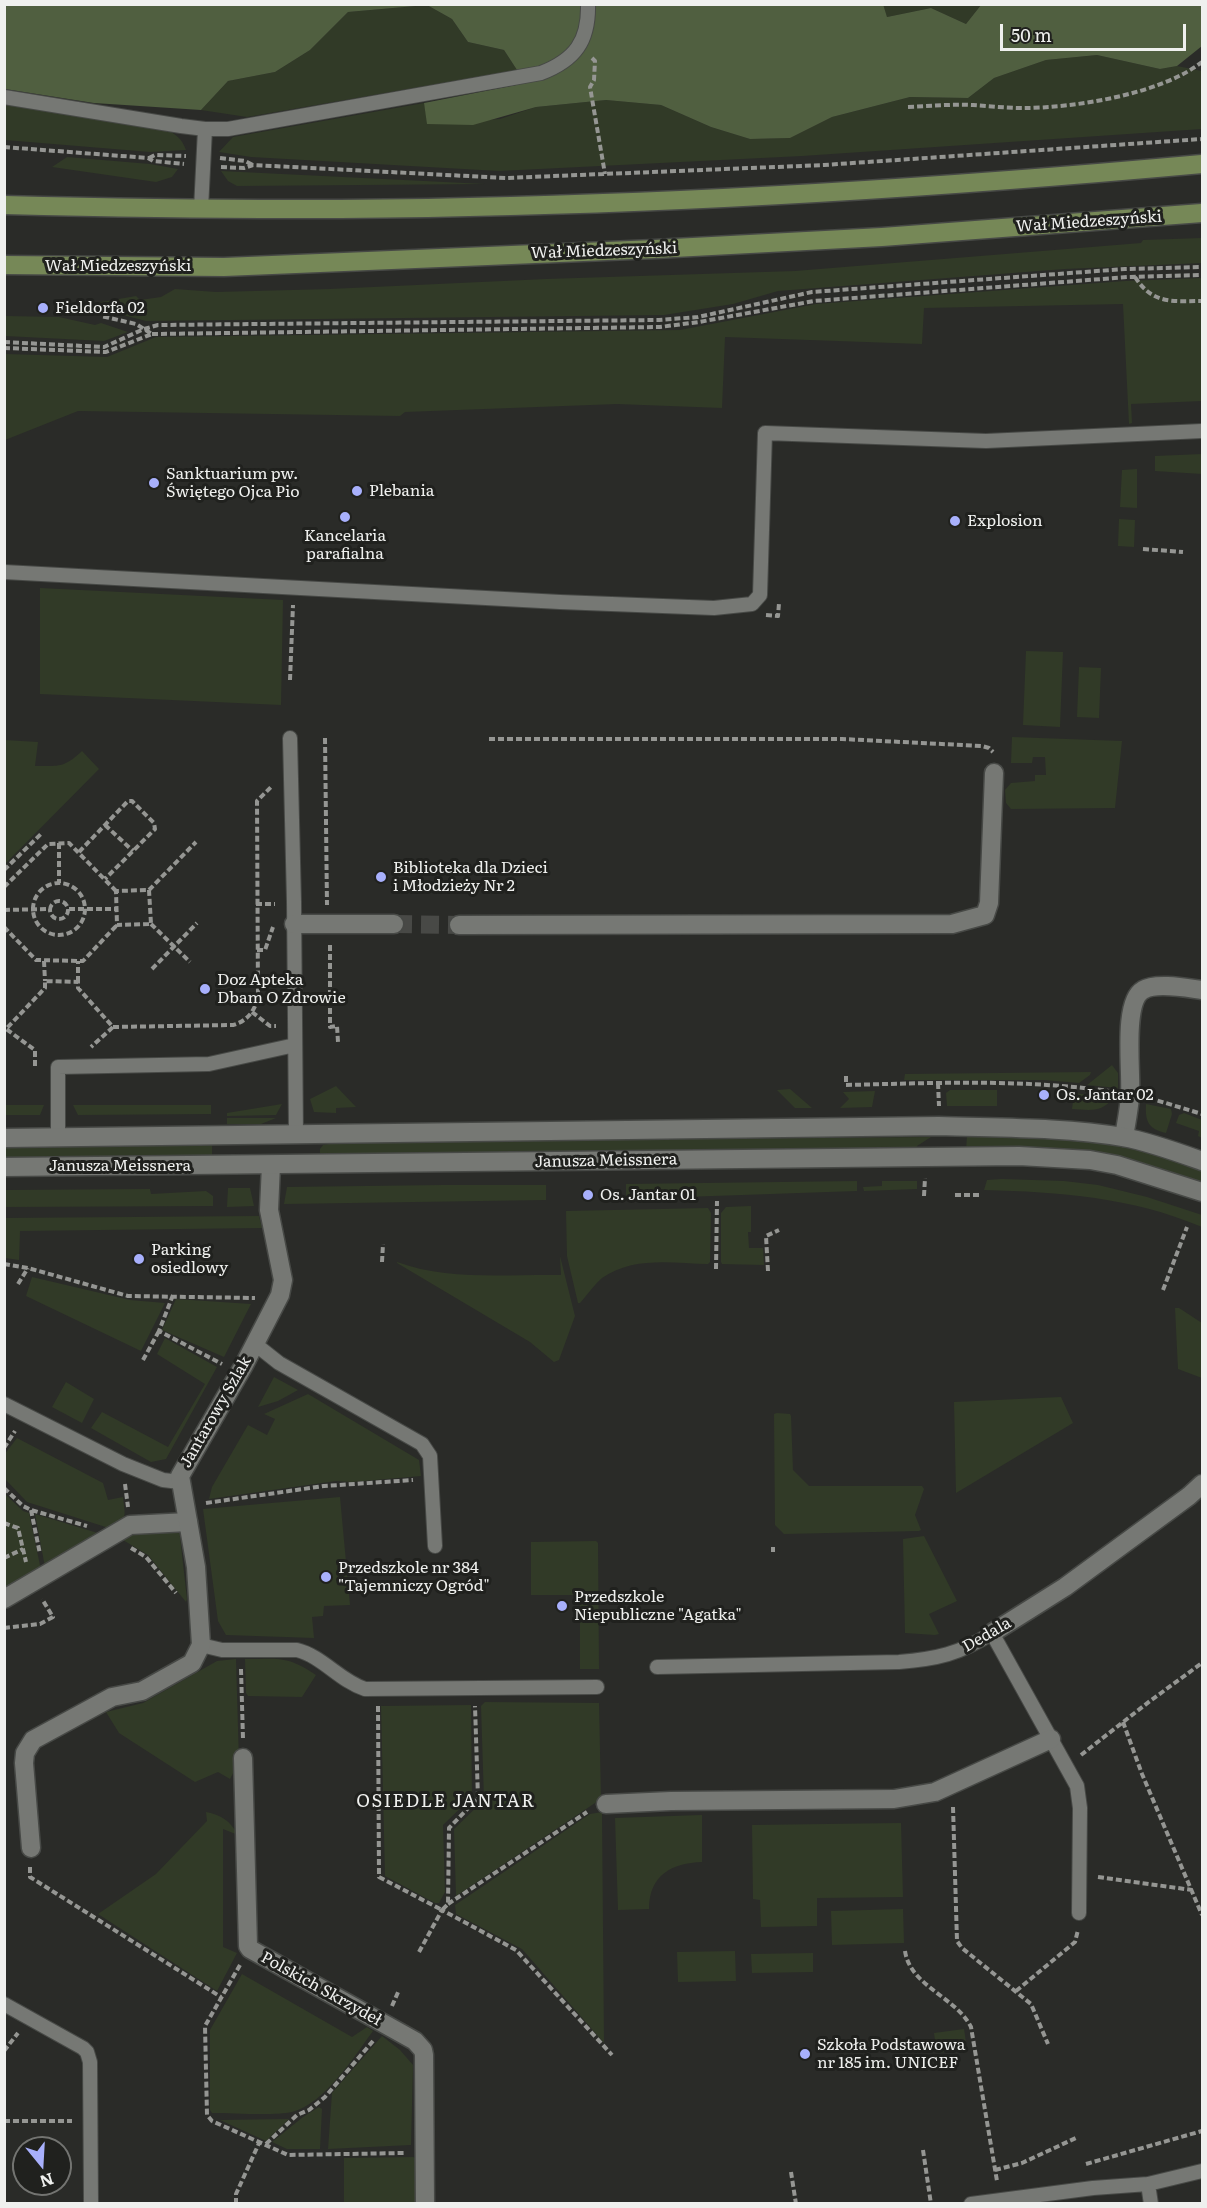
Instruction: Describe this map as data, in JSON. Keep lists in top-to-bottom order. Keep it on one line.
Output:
{"streets":{"main road":["Wał Miedzeszyński"],"street":["Janusza Meissnera","Jantarowy Szlak","Dedala","Polskich Skrzydeł"]},"crossings":[["Janusza Meissnera","Jantarowy Szlak"]],"districts":["OSIEDLE JANTAR"],"places":["Fieldorfa 02","Sanktuarium pw. Świętego Ojca Pio","Plebania","Kancelaria parafialna","Explosion","Biblioteka dla Dzieci i Młodzieży Nr 2","Doz Apteka Dbam O Zdrowie","Os. Jantar 02","Os. Jantar 01","Parking osiedlowy","Przedszkole nr 384 \"Tajemniczy Ogród\"","Przedszkole Niepubliczne \"Agatka\"","Szkoła Podstawowa nr 185 im. UNICEF"],"scale_bar":"50 m","north":"bottom"}
